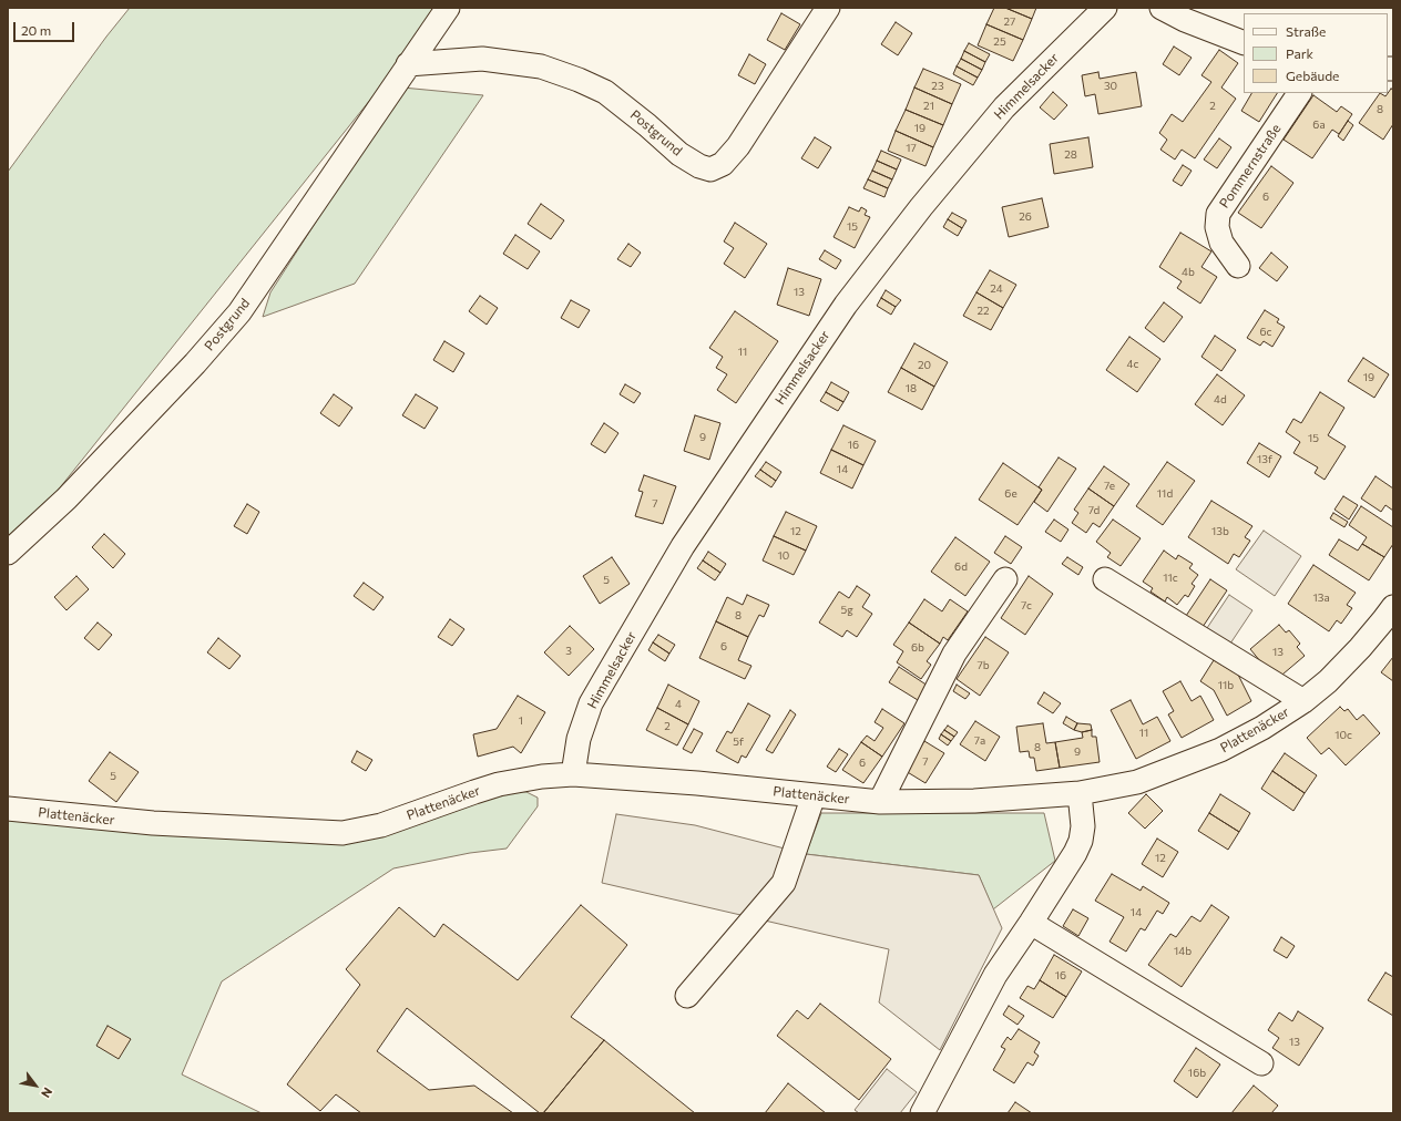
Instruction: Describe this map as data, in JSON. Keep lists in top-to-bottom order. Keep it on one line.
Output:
{"streets":{"street":["Himmelsacker","Postgrund","Pommernstraße","Plattenäcker"]},"crossings":[["Himmelsacker","Plattenäcker"]],"house_numbers":["27","25","23","30","21","2","8","6a","19","17","28","6","26","15","4b","24","13","22","6c","11","4c","20","19","18","4d","9","15","16","13f","14","7e","6e","11d","7","7d","12","13b","10","6d","11c","5","13a","7c","5g","8","6","6b","3","13","7b","11b","4","1","2","11","10c","7a","5f","8","9","7","6","5","12","14","14b","16","13","16b"],"legend":["Straße","Park","Gebäude"],"scale_bar":"20 m","north":"bottom right"}
